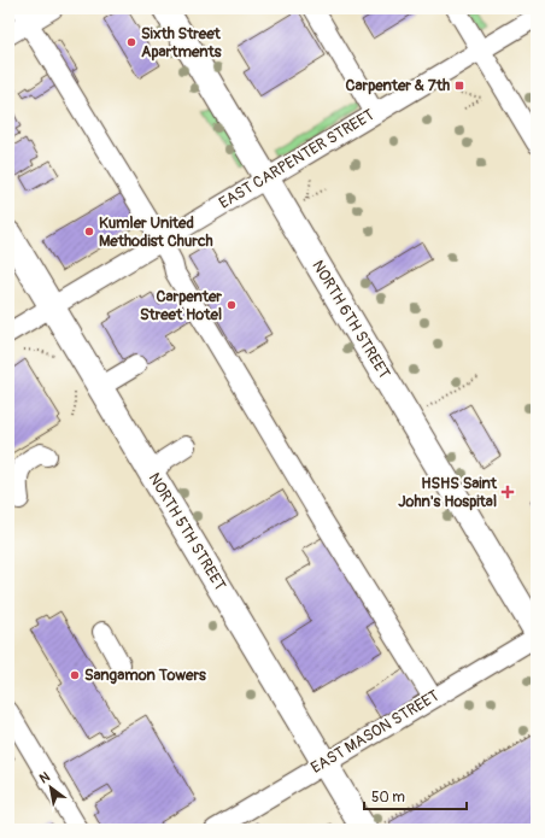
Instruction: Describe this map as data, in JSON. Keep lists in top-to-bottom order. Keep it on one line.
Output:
{"streets":{"main road":["NORTH 6TH STREET","NORTH 5TH STREET"],"street":["EAST CARPENTER STREET","EAST MASON STREET"]},"crossings":[["EAST CARPENTER STREET","NORTH 6TH STREET"],["EAST CARPENTER STREET","NORTH 5TH STREET"],["NORTH 5TH STREET","EAST MASON STREET"]],"places":{"other":["Sixth Street Apartments","Kumler United Methodist Church","Carpenter Street Hotel","Sangamon Towers"],"transit":["Carpenter & 7th"],"health":["HSHS Saint John's Hospital"]},"scale_bar":"50 m","north":"top left"}
